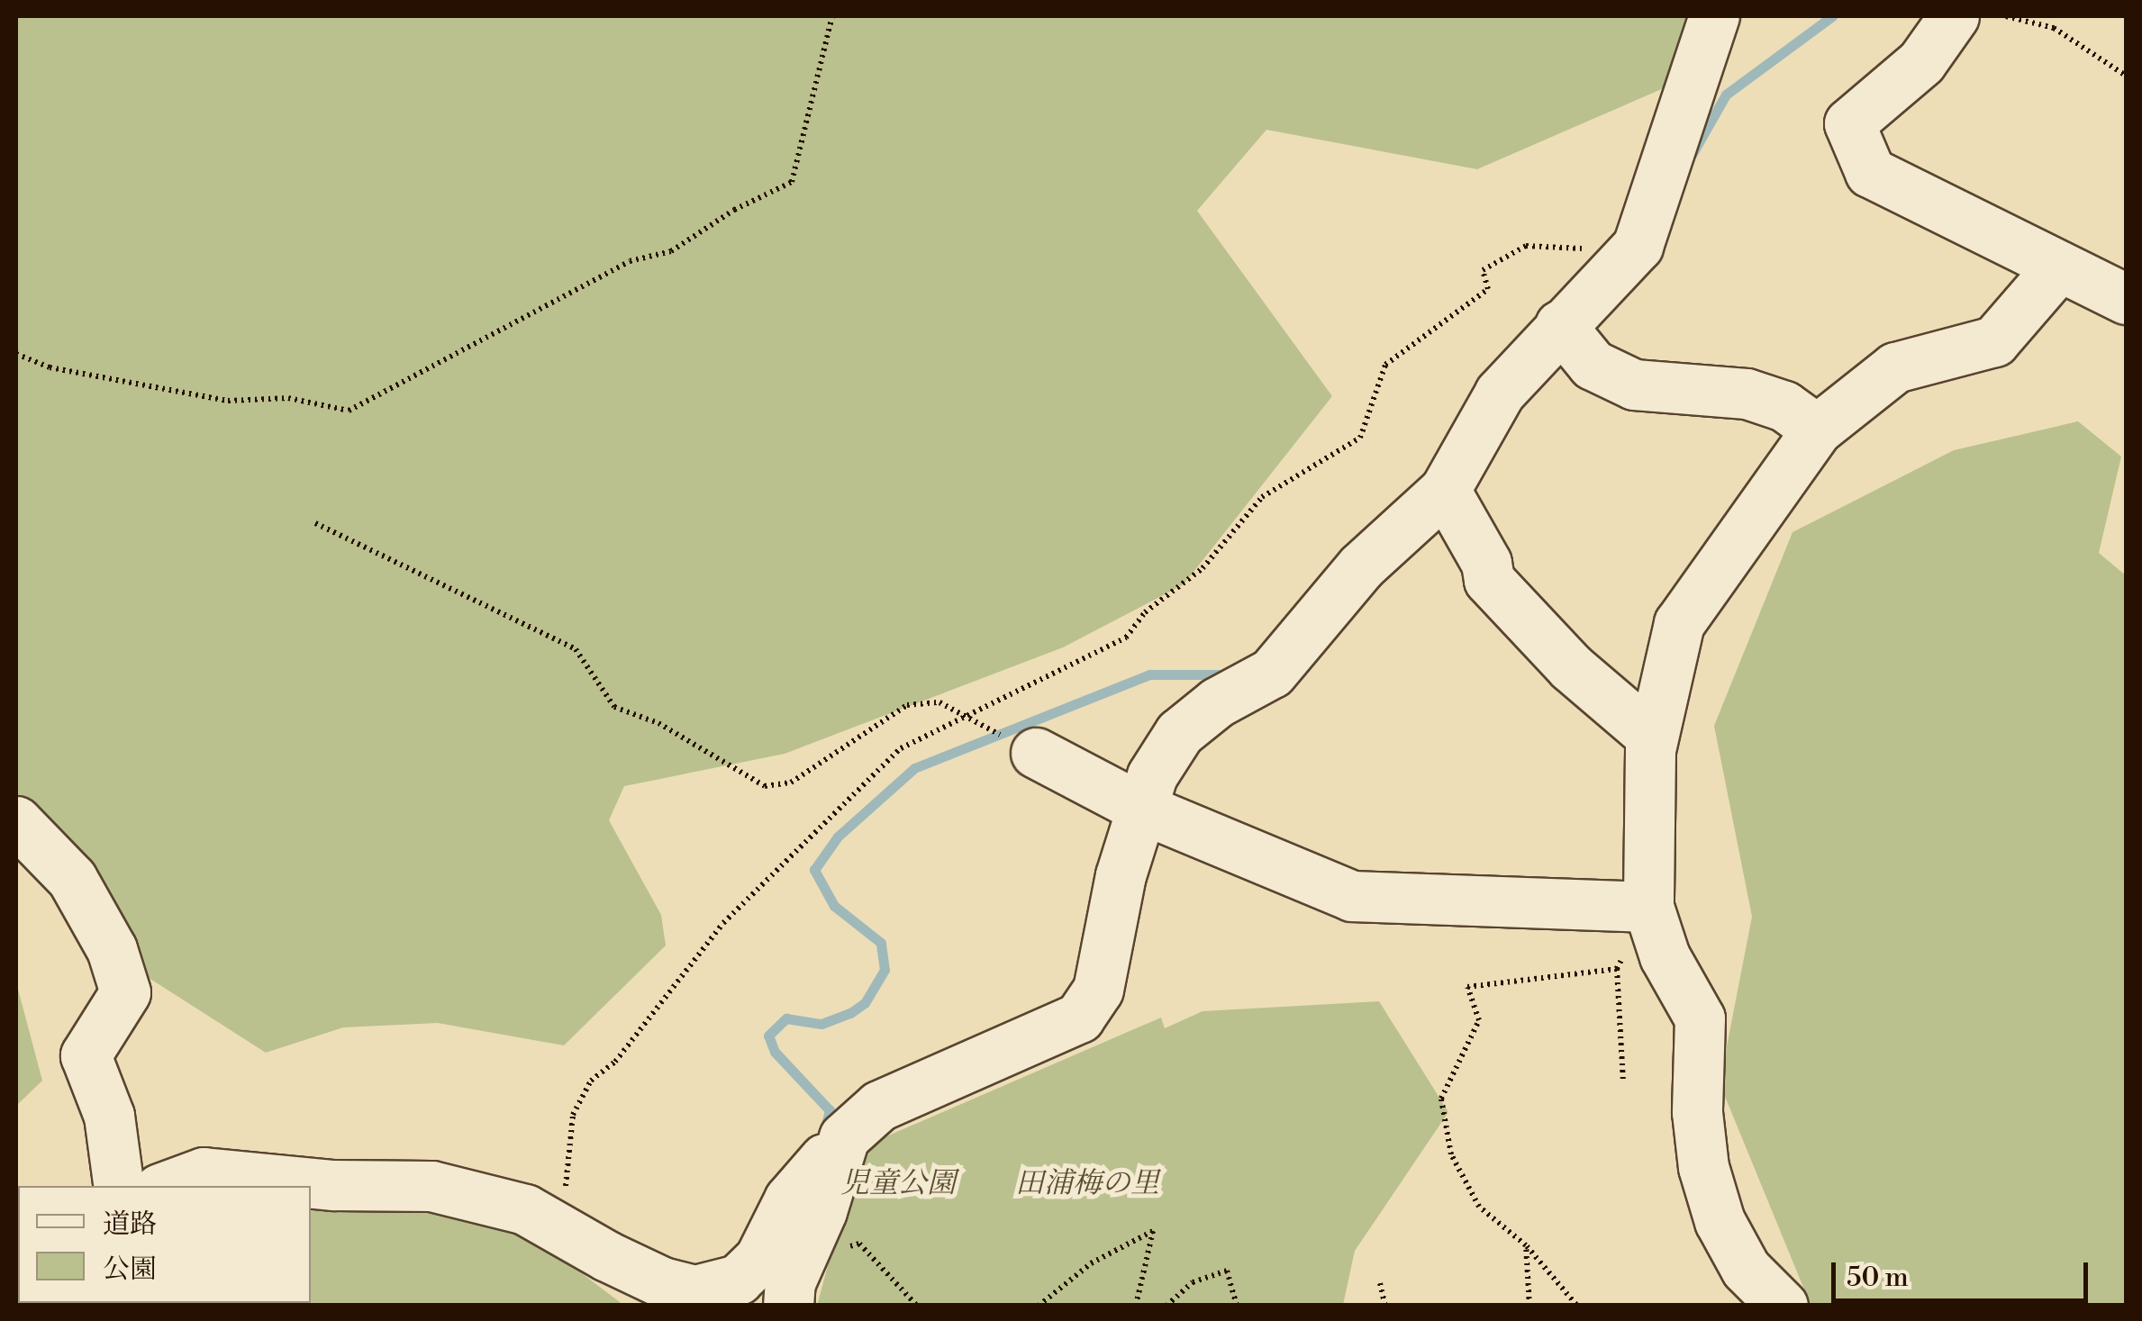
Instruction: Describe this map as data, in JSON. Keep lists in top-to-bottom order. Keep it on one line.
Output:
{"parks":["児童公園","田浦梅の里"],"legend":["道路","公園"],"scale_bar":"50 m"}
